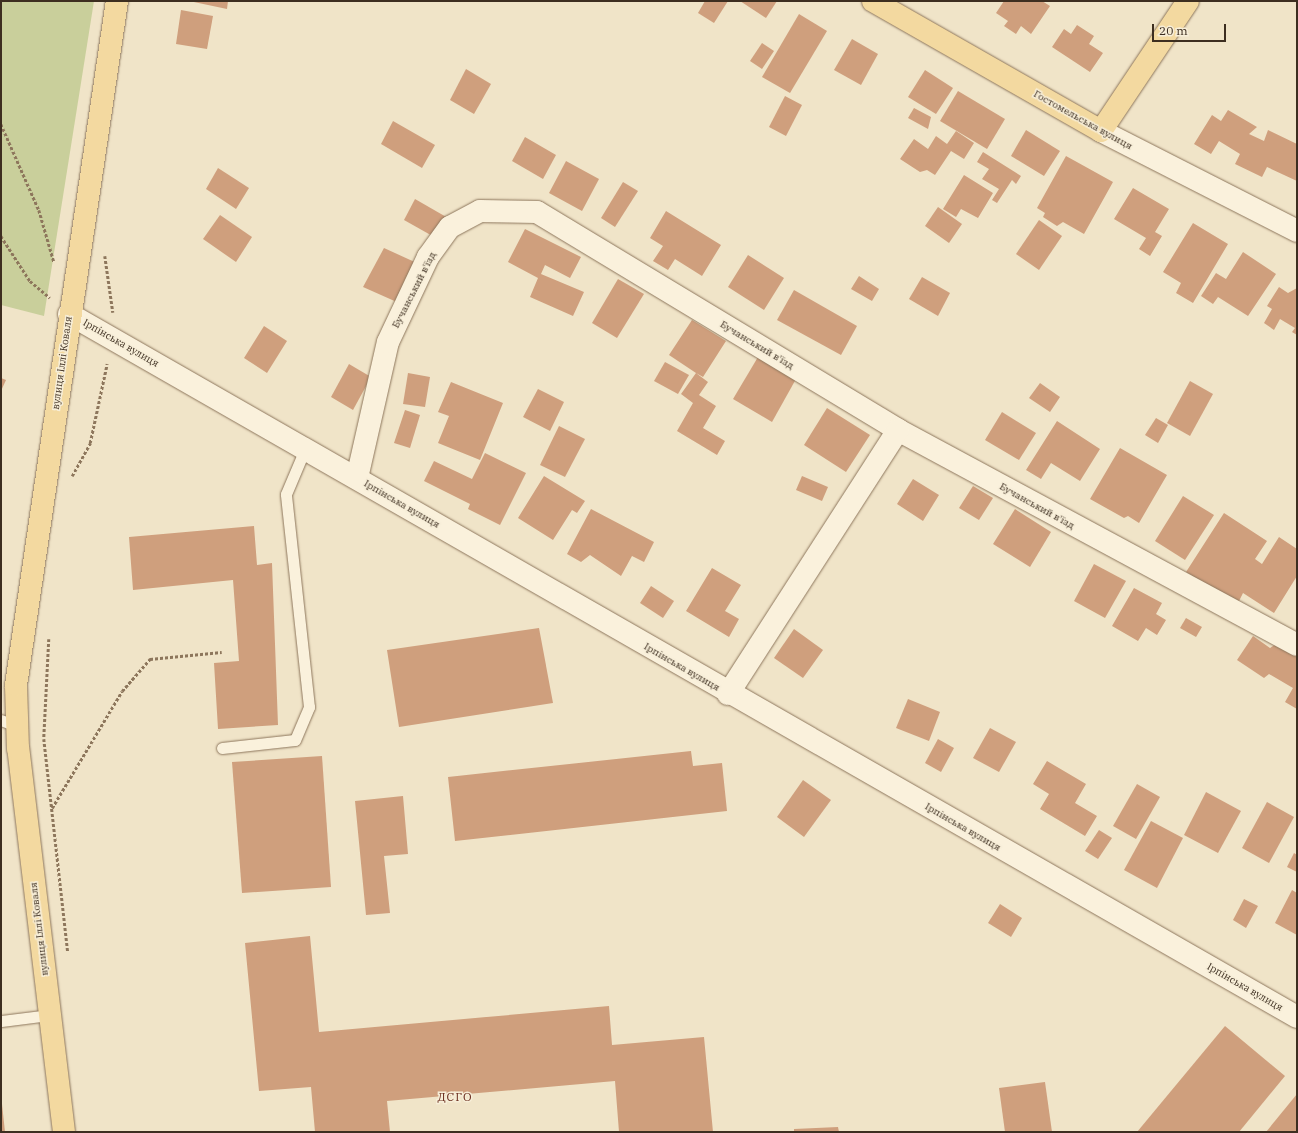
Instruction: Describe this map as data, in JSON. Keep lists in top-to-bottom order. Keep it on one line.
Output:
{"streets":{"main road":["Гостомельська вулиця","вулиця Іллі Коваля"],"street":["Бучанський в'їзд","Ірпінська вулиця"]},"crossings":[["Бучанський в'їзд","Ірпінська вулиця"],["Ірпінська вулиця","вулиця Іллі Коваля"]],"districts":["ДСГО"],"scale_bar":"20 m"}
